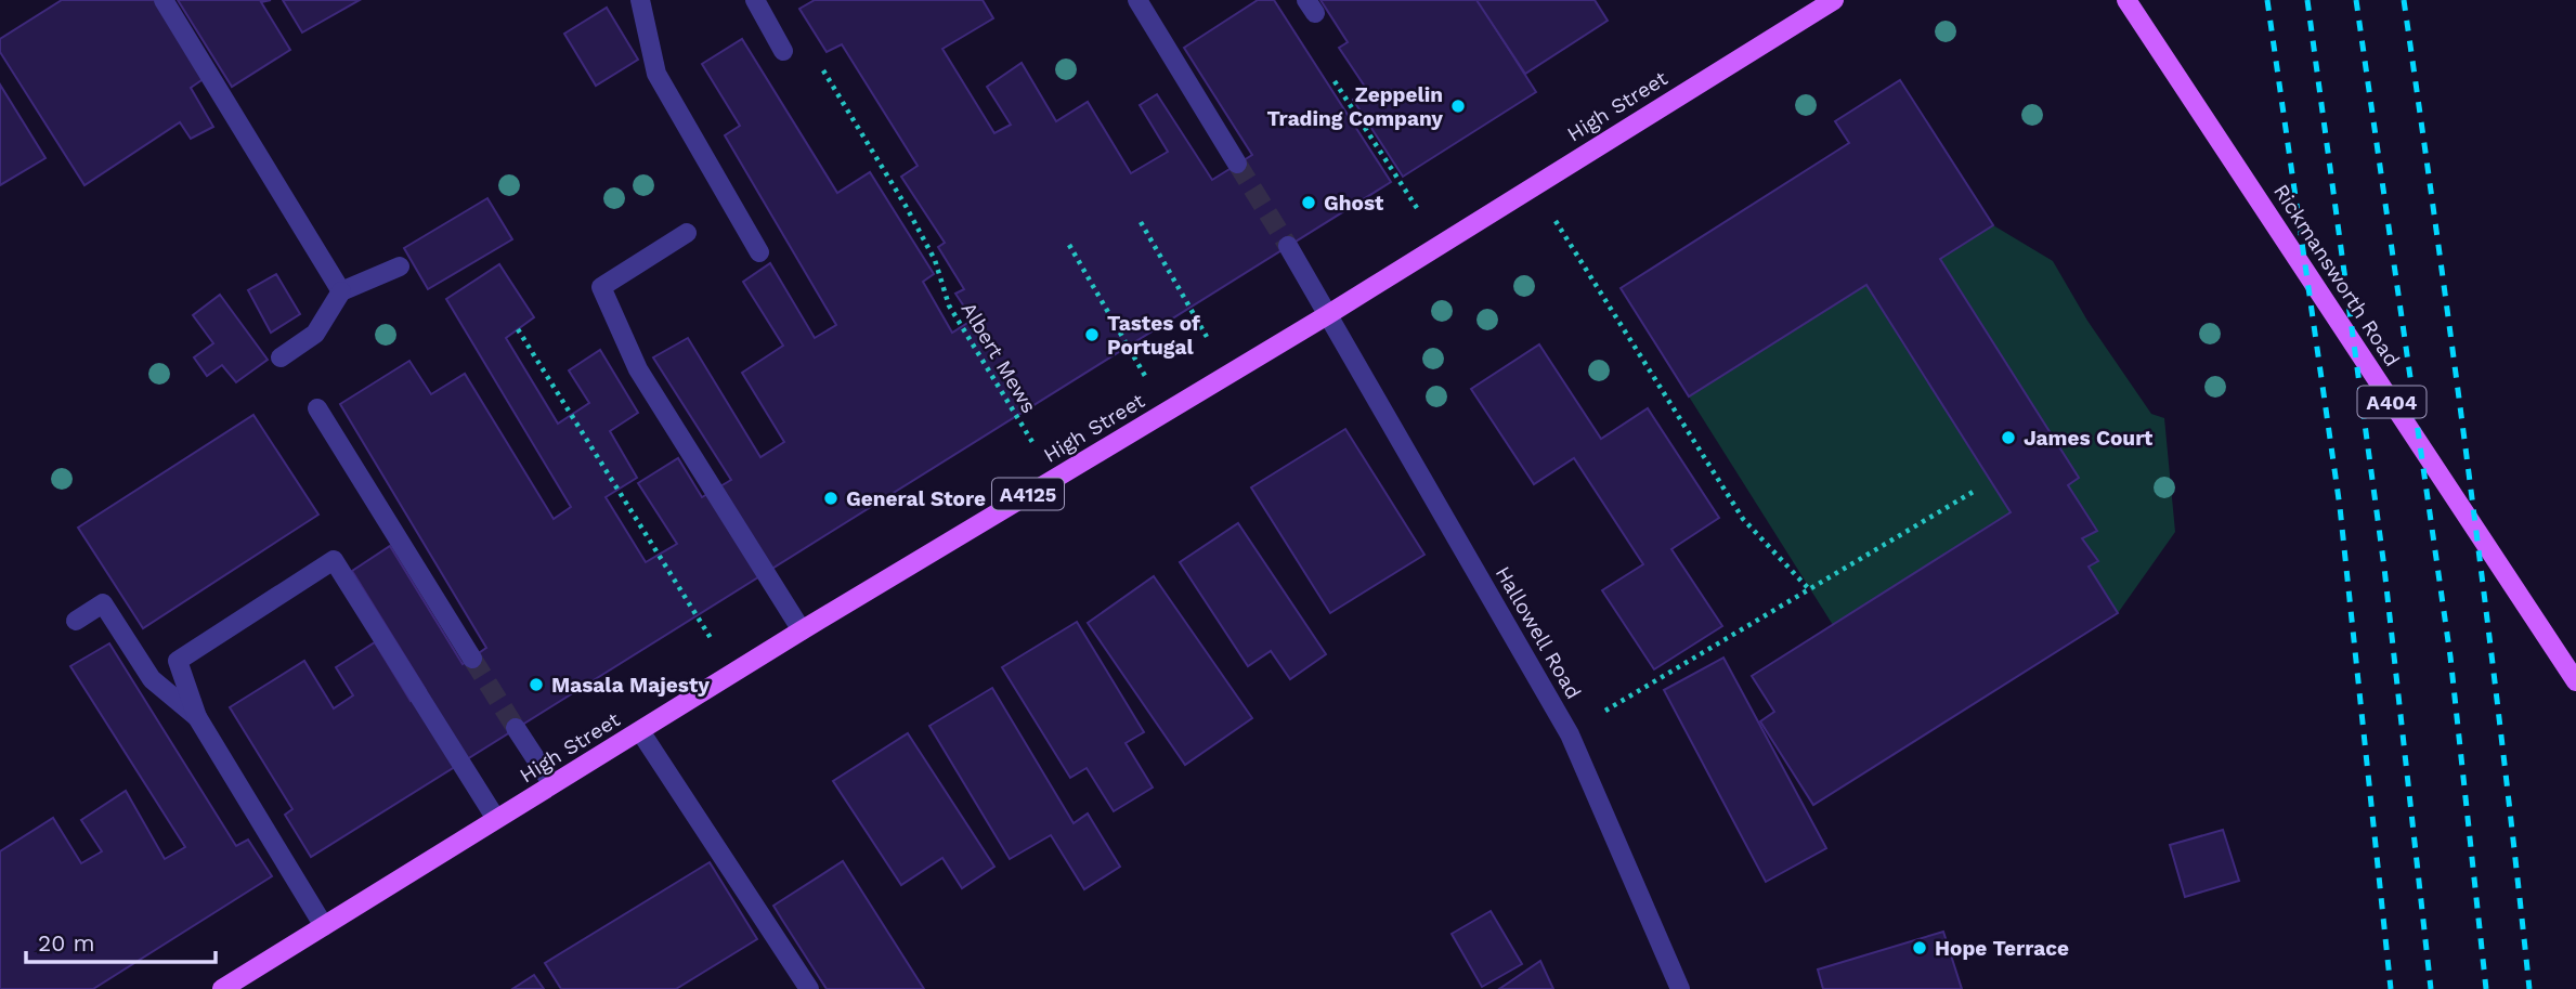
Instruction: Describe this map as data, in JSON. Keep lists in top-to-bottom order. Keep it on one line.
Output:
{"streets":{"main road":["High Street","Rickmansworth Road","A404","A4125"],"street":["Hallowell Road"],"path":["Albert Mews"]},"crossings":[["High Street","Albert Mews"],["High Street","Hallowell Road"]],"places":["Zeppelin Trading Company","Ghost","Tastes of Portugal","James Court","General Store","Masala Majesty","Hope Terrace"],"scale_bar":"20 m"}
